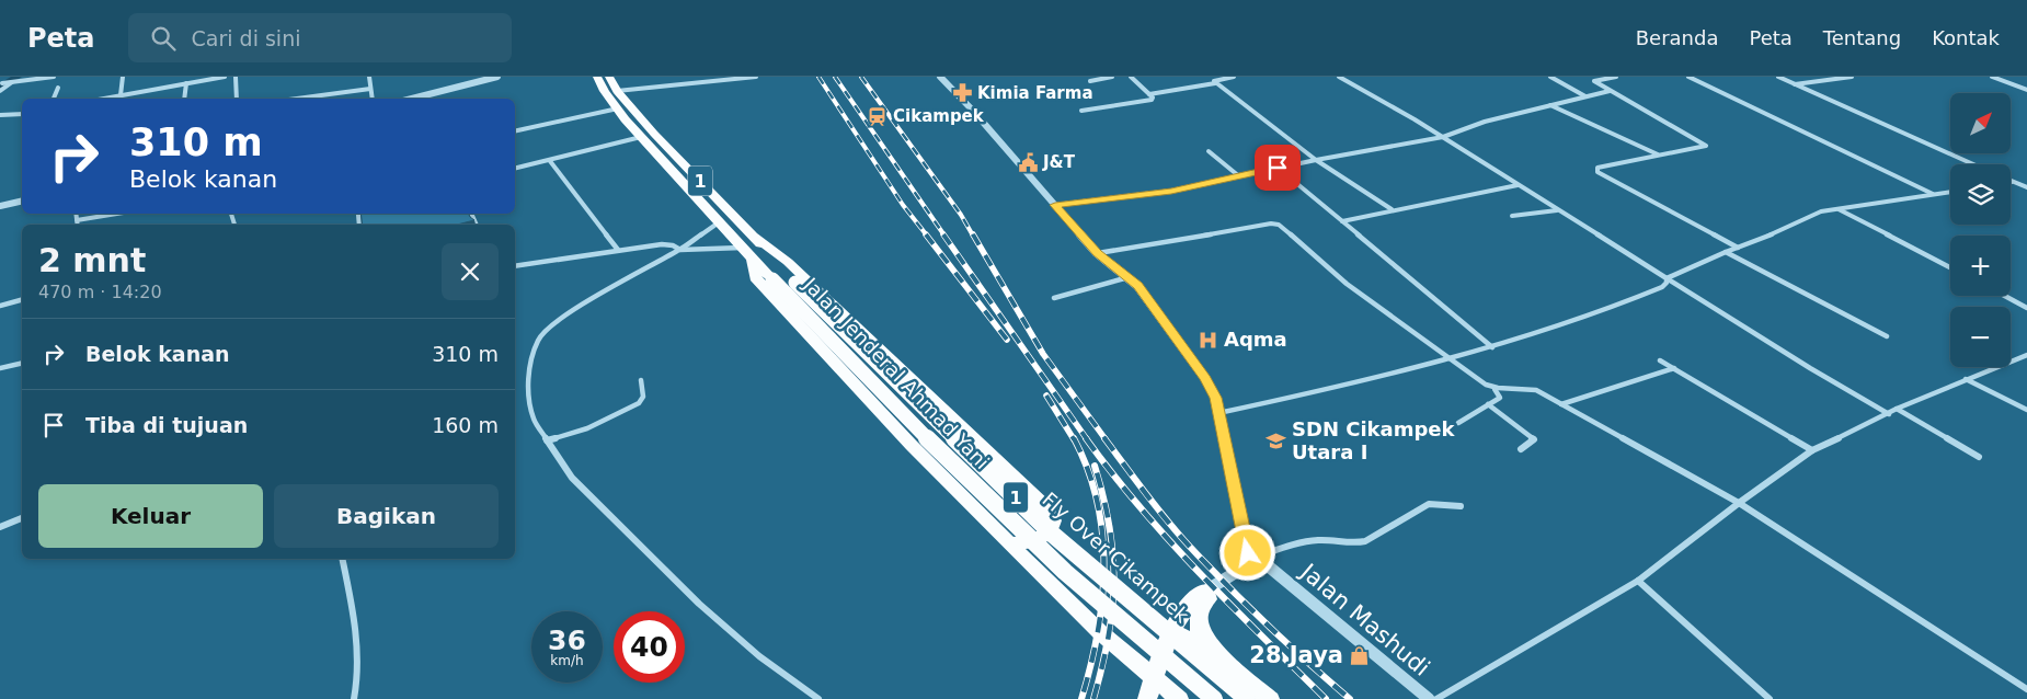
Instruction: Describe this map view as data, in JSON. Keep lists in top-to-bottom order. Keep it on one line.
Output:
{"streets":{"highway":["1","Jalan Jenderal Ahmad Yani","Fly Over Cikampek"],"street":["Jalan Mashudi"]},"crossings":[["Jalan Jenderal Ahmad Yani","Fly Over Cikampek"]],"places":{"pharmacy":["Kimia Farma"],"station":["Cikampek"],"public building":["J&T"],"hospital":["Aqma"],"school or university":["SDN Cikampek Utara I"],"shop":["28 Jaya"]},"north":"top right","page":{"header":"Peta","search":"Cari di sini","nav":["Beranda","Peta","Tentang","Kontak"],"map_buttons":["+","−"],"turn":["310 m","Belok kanan"],"heading":["2 mnt","470 m · 14:20"],"list":[{"name":"Belok kanan","value":"310 m"},{"name":"Tiba di tujuan","value":"160 m"}],"buttons":["Keluar","Bagikan"],"speed":"36 km/h","limit":"40"}}
